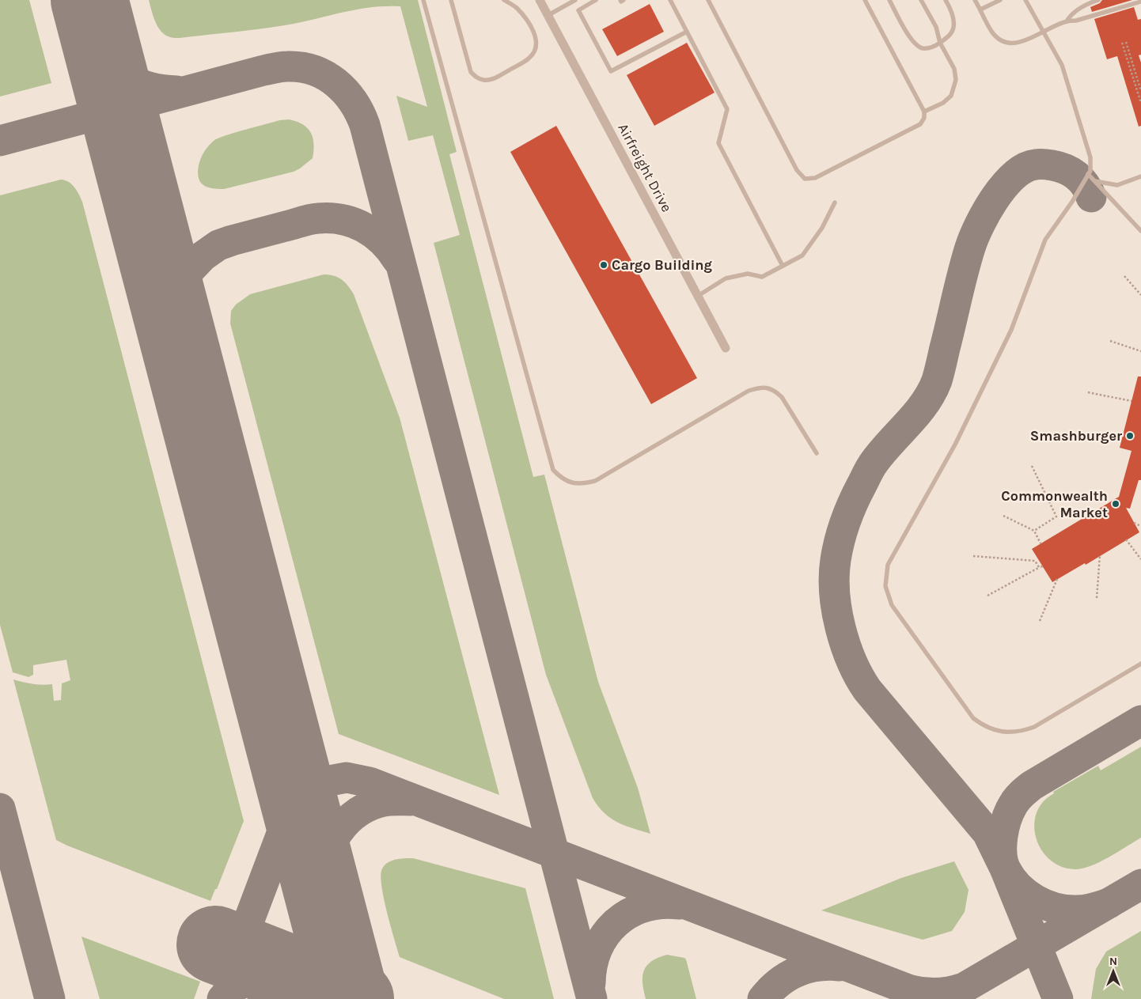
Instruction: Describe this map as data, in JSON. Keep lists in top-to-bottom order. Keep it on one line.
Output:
{"streets":{"street":["Airfreight Drive"]},"places":["Cargo Building","Smashburger","Commonwealth Market"],"north":"top"}
